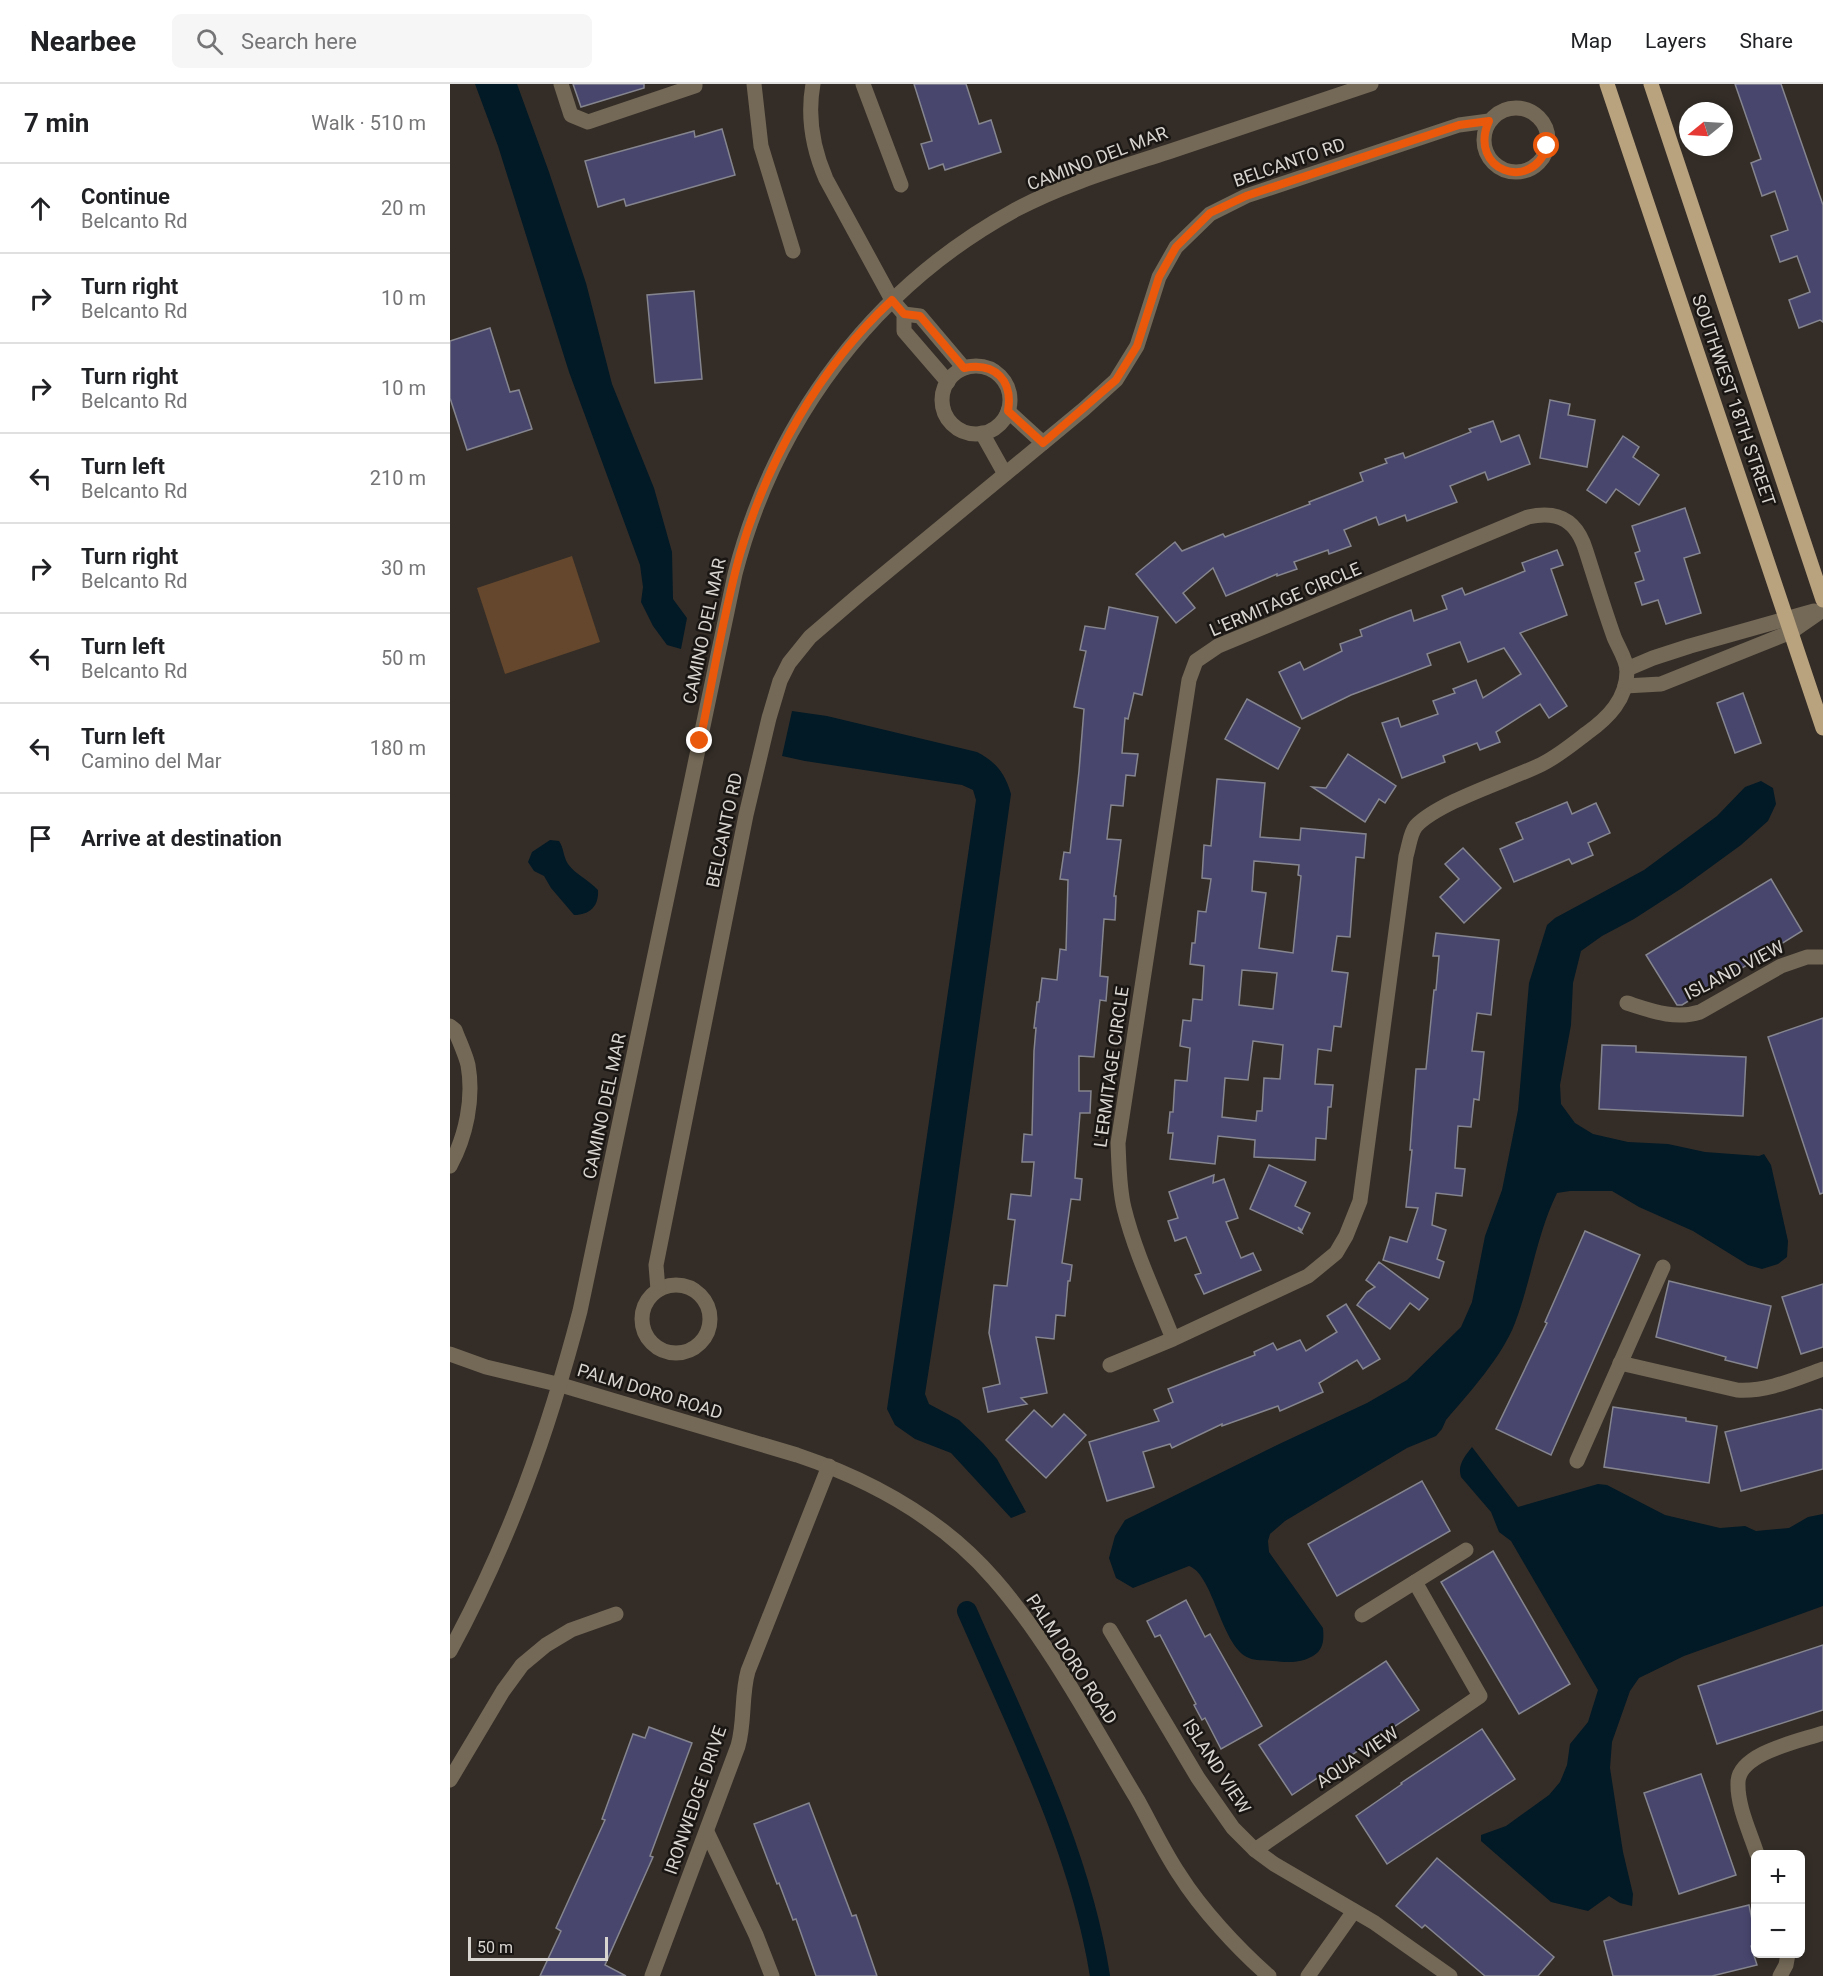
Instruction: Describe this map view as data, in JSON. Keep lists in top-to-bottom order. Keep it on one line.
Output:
{"streets":{"main road":["SOUTHWEST 18TH STREET"],"street":["CAMINO DEL MAR","BELCANTO RD","L'ERMITAGE CIRCLE","ISLAND VIEW","PALM DORO ROAD","AQUA VIEW","IRONWEDGE DRIVE"]},"crossings":[["CAMINO DEL MAR","PALM DORO ROAD"],["ISLAND VIEW","AQUA VIEW"],["PALM DORO ROAD","IRONWEDGE DRIVE"]],"scale_bar":"50 m","north":"left","page":{"header":"Nearbee","search":"Search here","nav":["Map","Layers","Share"],"heading":["7 min","Walk · 510 m"],"list":[["Continue","Belcanto Rd","20 m"],["Turn right","Belcanto Rd","10 m"],["Turn right","Belcanto Rd","10 m"],["Turn left","Belcanto Rd","210 m"],["Turn right","Belcanto Rd","30 m"],["Turn left","Belcanto Rd","50 m"],["Turn left","Camino del Mar","180 m"],"Arrive at destination"],"map_buttons":["+","−"],"scale":"50 m"}}
